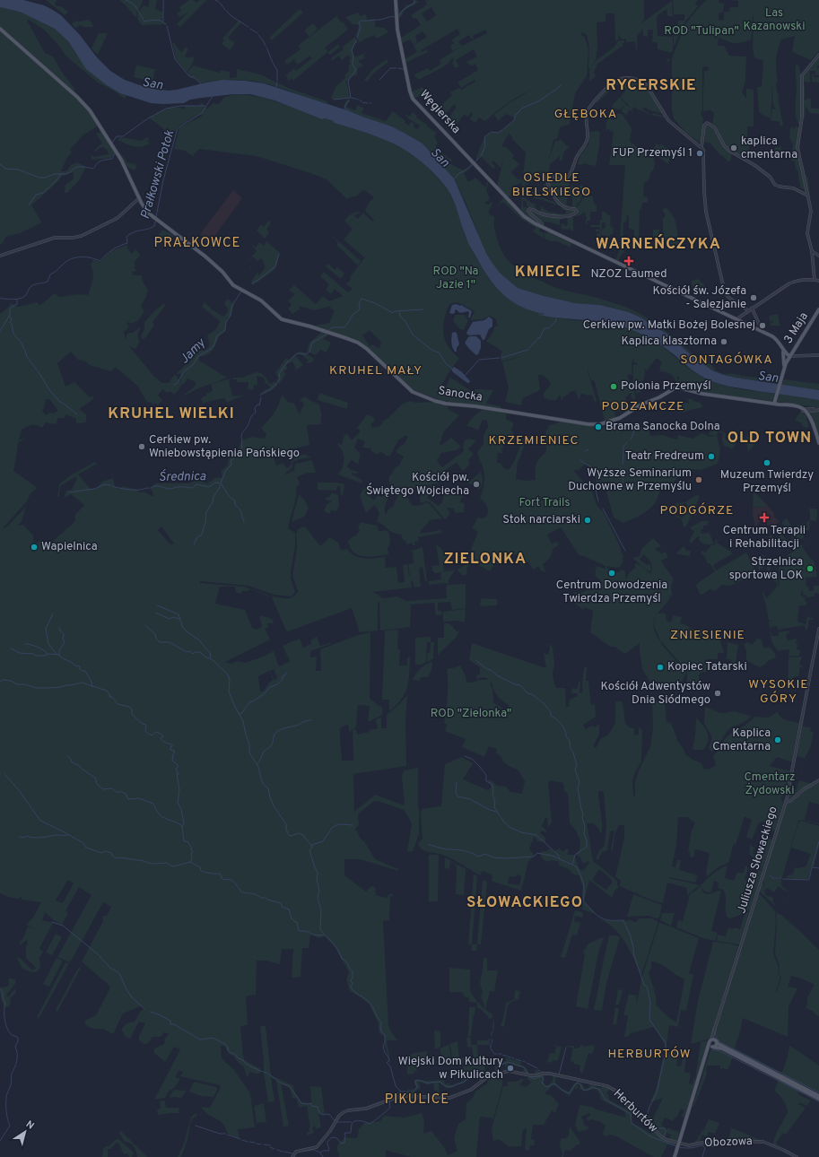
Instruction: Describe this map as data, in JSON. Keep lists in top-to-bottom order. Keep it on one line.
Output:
{"streets":{"main road":["Węgierska","3 Maja","Sanocka"],"street":["Juliusza Słowackiego","Herburtów","Obozowa"]},"crossings":[["Węgierska","3 Maja"],["Herburtów","Obozowa"]],"districts":["RYCERSKIE","GŁĘBOKA","OSIEDLE BIELSKIEGO","PRAŁKOWCE","WARNEŃCZYKA","KMIECIE","SONTAGÓWKA","KRUHEL MAŁY","PODZAMCZE","KRUHEL WIELKI","OLD TOWN","KRZEMIENIEC","PODGÓRZE","ZIELONKA","ZNIESIENIE","WYSOKIE GÓRY","SŁOWACKIEGO","HERBURTÓW","PIKULICE"],"water":["San","Prałkowski Potok","Jamy","Średnica"],"parks":["Las Kazanowski","ROD \"Tulipan\"","ROD \"Na Jazie 1\"","Fort Trails","ROD \"Zielonka\"","Cmentarz Żydowski"],"places":{"other":["kaplica cmentarna","FUP Przemyśl 1","Kościół św. Józefa - Salezjanie","Cerkiew pw. Matki Bożej Bolesnej","Kaplica klasztorna","Polonia Przemyśl","Brama Sanocka Dolna","Cerkiew pw. Wniebowstąpienia Pańskiego","Teatr Fredreum","Muzeum Twierdzy Przemyśl","Wyższe Seminarium Duchowne w Przemyślu","Kościół pw. Świętego Wojciecha","Stok narciarski","Wapielnica","Strzelnica sportowa LOK","Centrum Dowodzenia Twierdza Przemyśl","Kopiec Tatarski","Kościół Adwentystów Dnia Siódmego","Kaplica Cmentarna","Wiejski Dom Kultury w Pikulicach"],"health":["NZOZ Laumed","Centrum Terapii i Rehabilitacji"]},"north":"top right"}
